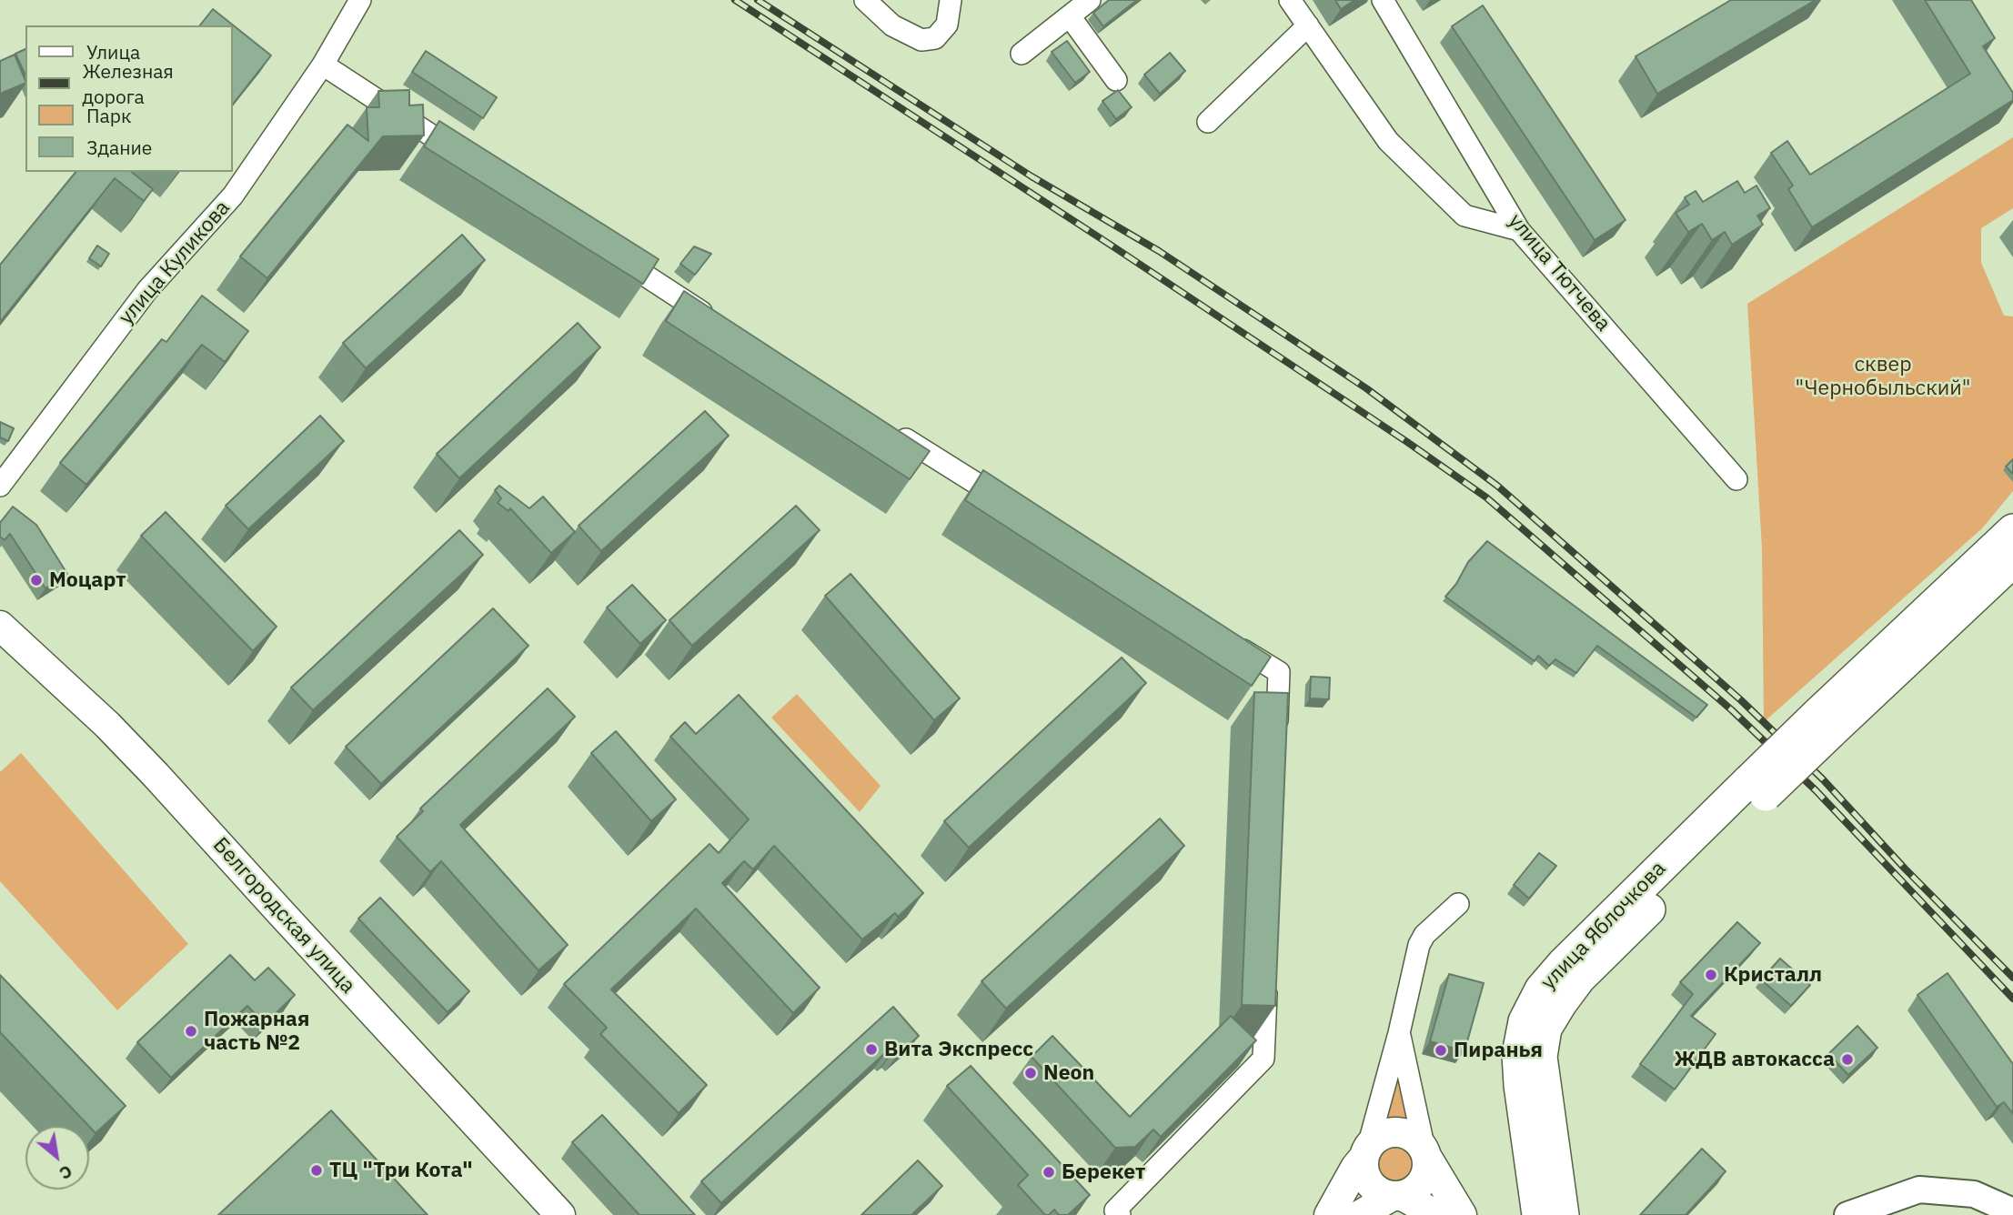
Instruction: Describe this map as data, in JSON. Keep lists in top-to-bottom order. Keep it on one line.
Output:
{"streets":{"main road":["Белгородская улица","улица Яблочкова"],"street":["улица Куликова","улица Тютчева"]},"parks":["сквер \"Чернобыльский\""],"places":["Моцарт","Кристалл","Пожарная часть №2","Вита Экспресс","Пиранья","ЖДВ автокасса","Neon","ТЦ \"Три Кота\"","Берекет"],"legend":["Улица","Железная дорога","Парк","Здание"],"north":"bottom right"}
